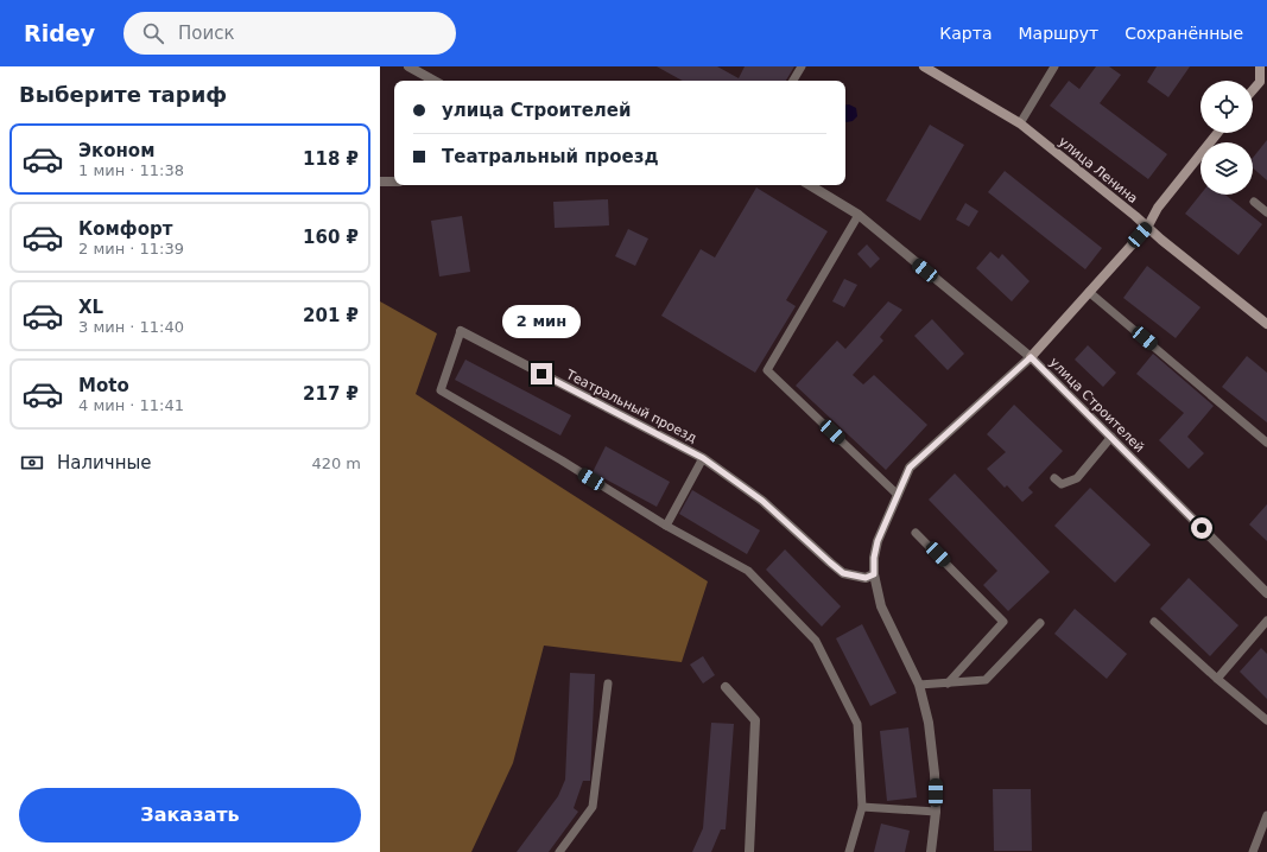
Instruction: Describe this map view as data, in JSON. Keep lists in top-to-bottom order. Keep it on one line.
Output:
{"streets":{"main road":["улица Ленина"],"street":["улица Строителей","Театральный проезд"]},"page":{"header":"Ridey","search":"Поиск","nav":["Карта","Маршрут","Сохранённые"],"heading":"Выберите тариф","banner":["улица Строителей","Театральный проезд"],"list":[{"name":"Эконом","note":"1 мин · 11:38","value":"118 ₽"},{"name":"Комфорт","note":"2 мин · 11:39","value":"160 ₽"},{"name":"XL","note":"3 мин · 11:40","value":"201 ₽"},{"name":"Moto","note":"4 мин · 11:41","value":"217 ₽"}],"bubble":"2 мин","pay":["Наличные","420 m"],"buttons":"Заказать"}}
